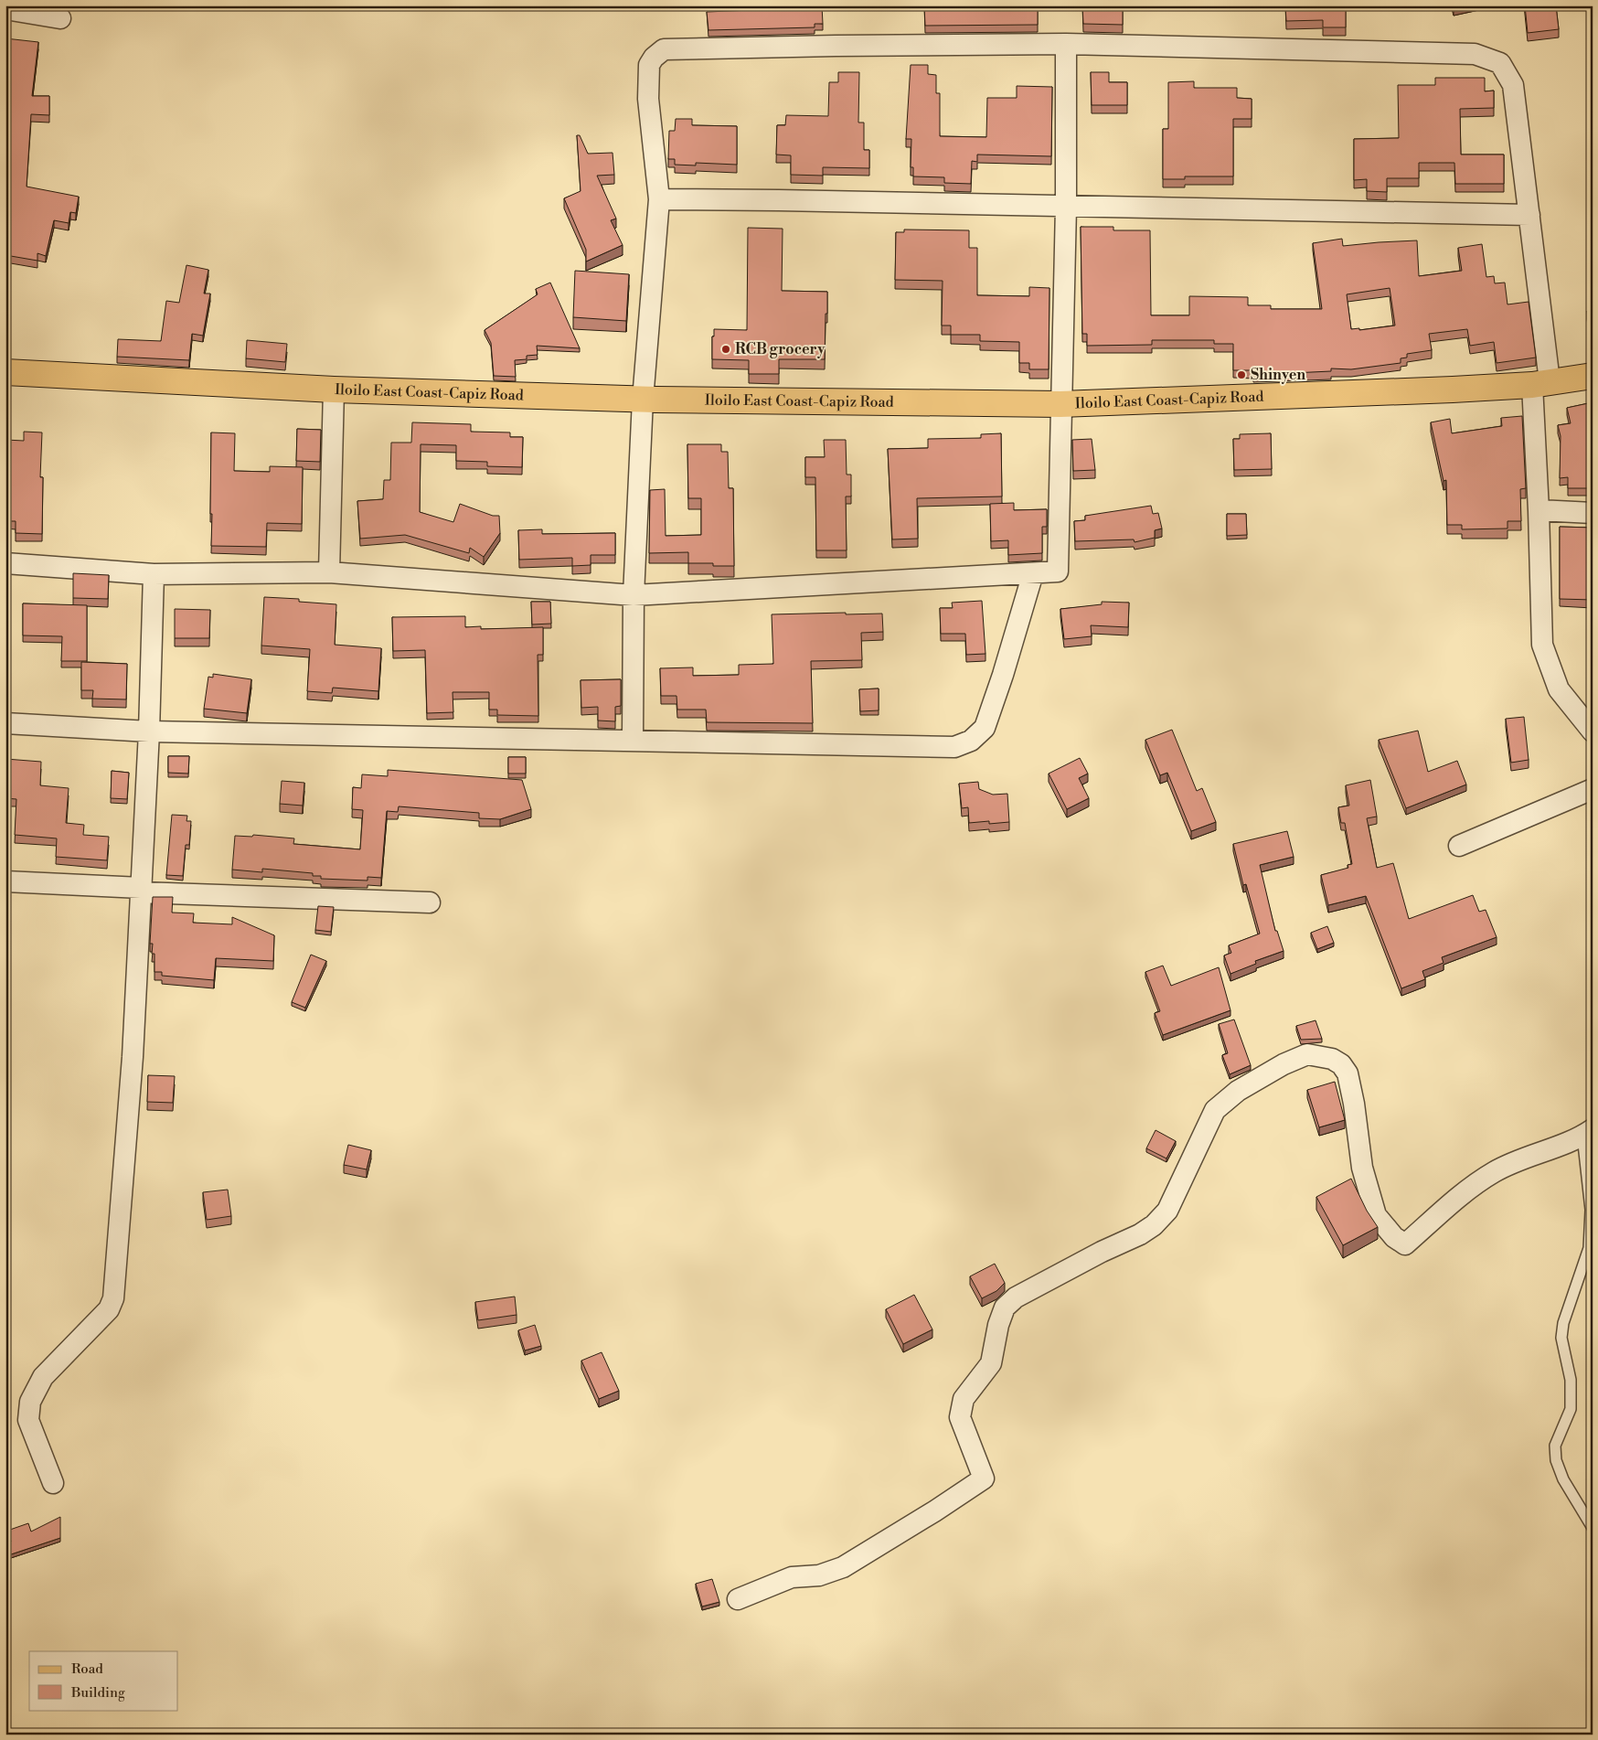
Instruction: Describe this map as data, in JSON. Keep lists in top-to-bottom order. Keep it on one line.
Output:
{"streets":{"main road":["Iloilo East Coast-Capiz Road"]},"places":["RCB grocery","Shinyen"],"legend":["Road","Building"]}
